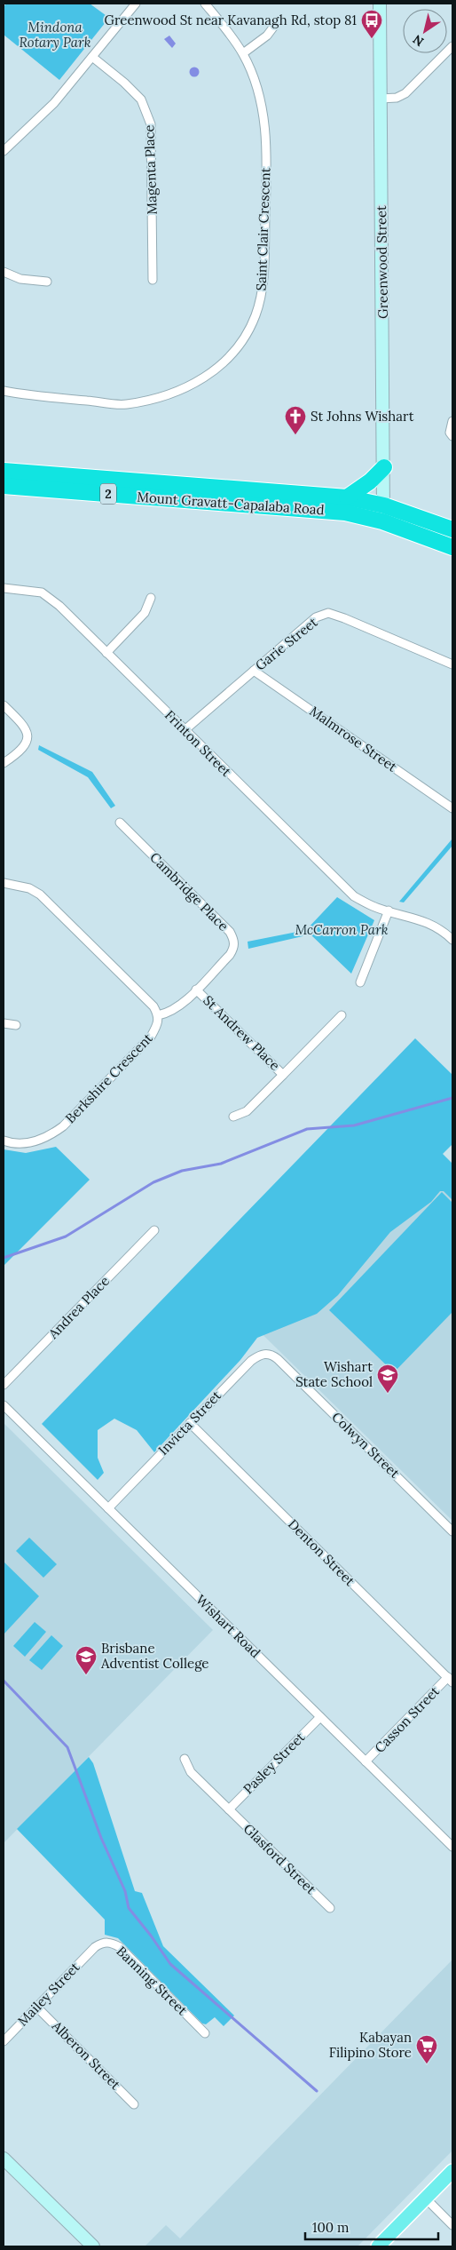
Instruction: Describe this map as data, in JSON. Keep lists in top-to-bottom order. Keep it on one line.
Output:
{"streets":{"highway":["2","Mount Gravatt-Capalaba Road"],"street":["Magenta Place","Saint Clair Crescent","Greenwood Street","Garie Street","Malmrose Street","Frinton Street","Cambridge Place","St Andrew Place","Berkshire Crescent","Andrea Place","Invicta Street","Colwyn Street","Denton Street","Wishart Road","Casson Street","Pasley Street","Glasford Street","Banning Street","Mailey Street","Alberon Street"]},"crossings":[["Greenwood Street","Mount Gravatt-Capalaba Road"],["Garie Street","Malmrose Street"],["Garie Street","Frinton Street"],["Cambridge Place","St Andrew Place"],["Cambridge Place","Berkshire Crescent"],["Invicta Street","Colwyn Street"],["Invicta Street","Denton Street"],["Invicta Street","Wishart Road"],["Denton Street","Casson Street"],["Wishart Road","Casson Street"],["Wishart Road","Pasley Street"],["Pasley Street","Glasford Street"],["Banning Street","Mailey Street"],["Mailey Street","Alberon Street"]],"parks":["Mindona Rotary Park","McCarron Park"],"places":{"bus stop":["Greenwood St near Kavanagh Rd, stop 81"],"church":["St Johns Wishart"],"school or university":["Wishart State School","Brisbane Adventist College"],"supermarket":["Kabayan Filipino Store"]},"scale_bar":"100 m","north":"bottom left"}
